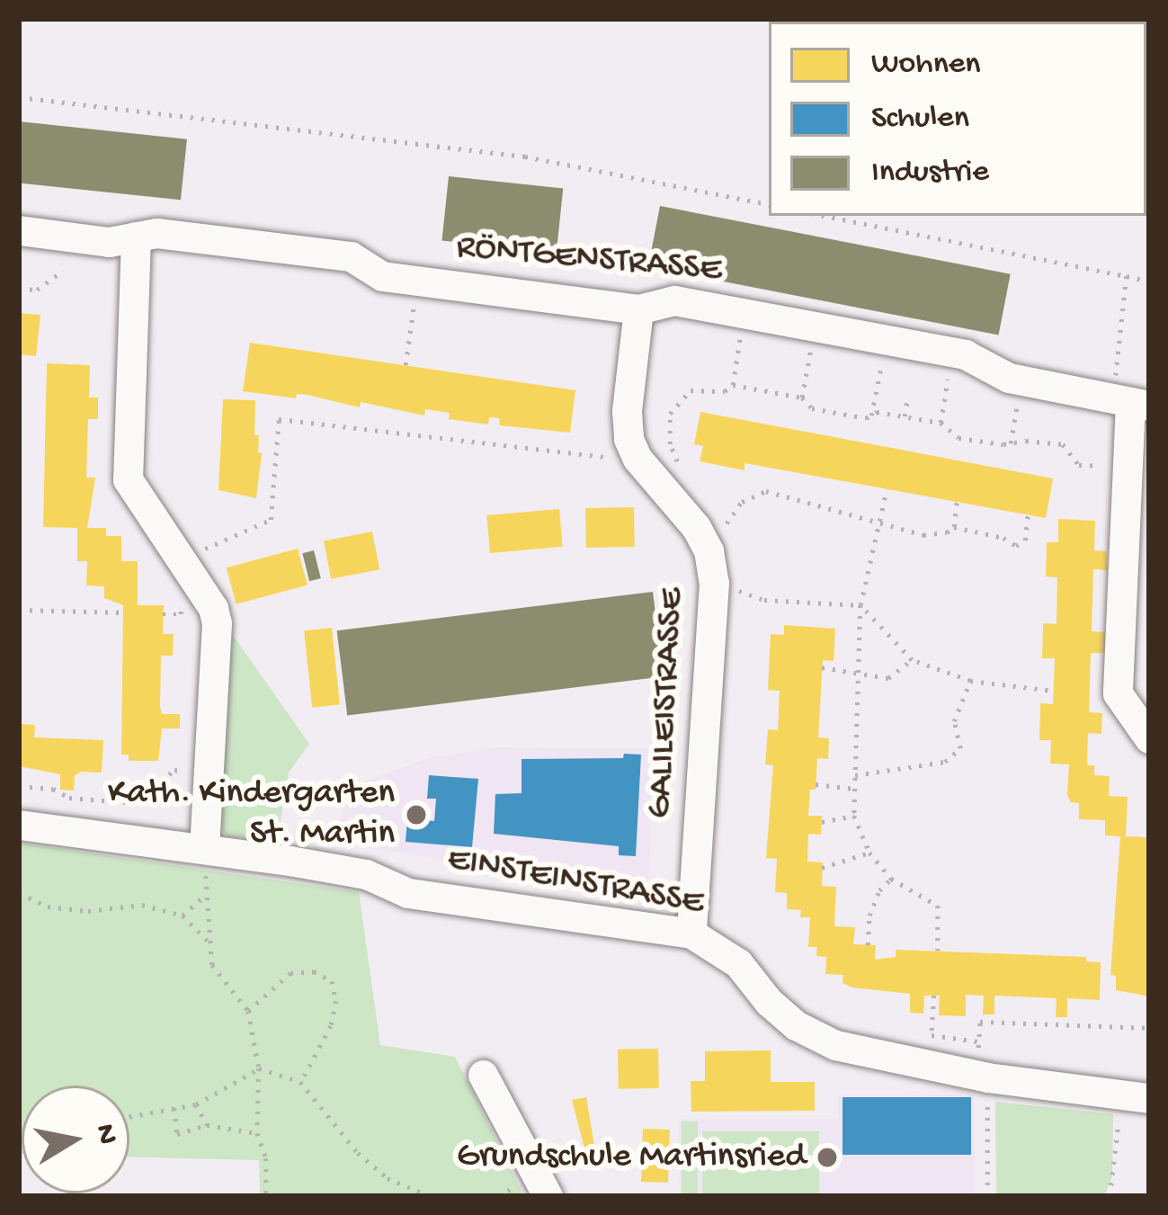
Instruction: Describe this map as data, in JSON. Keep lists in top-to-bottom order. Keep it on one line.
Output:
{"streets":{"street":["RÖNTGENSTRASSE","GALILEISTRASSE","EINSTEINSTRASSE"]},"crossings":[["RÖNTGENSTRASSE","GALILEISTRASSE"],["GALILEISTRASSE","EINSTEINSTRASSE"]],"places":["Kath. Kindergarten St. Martin","Grundschule Martinsried"],"legend":["Wohnen","Schulen","Industrie"],"north":"right"}
